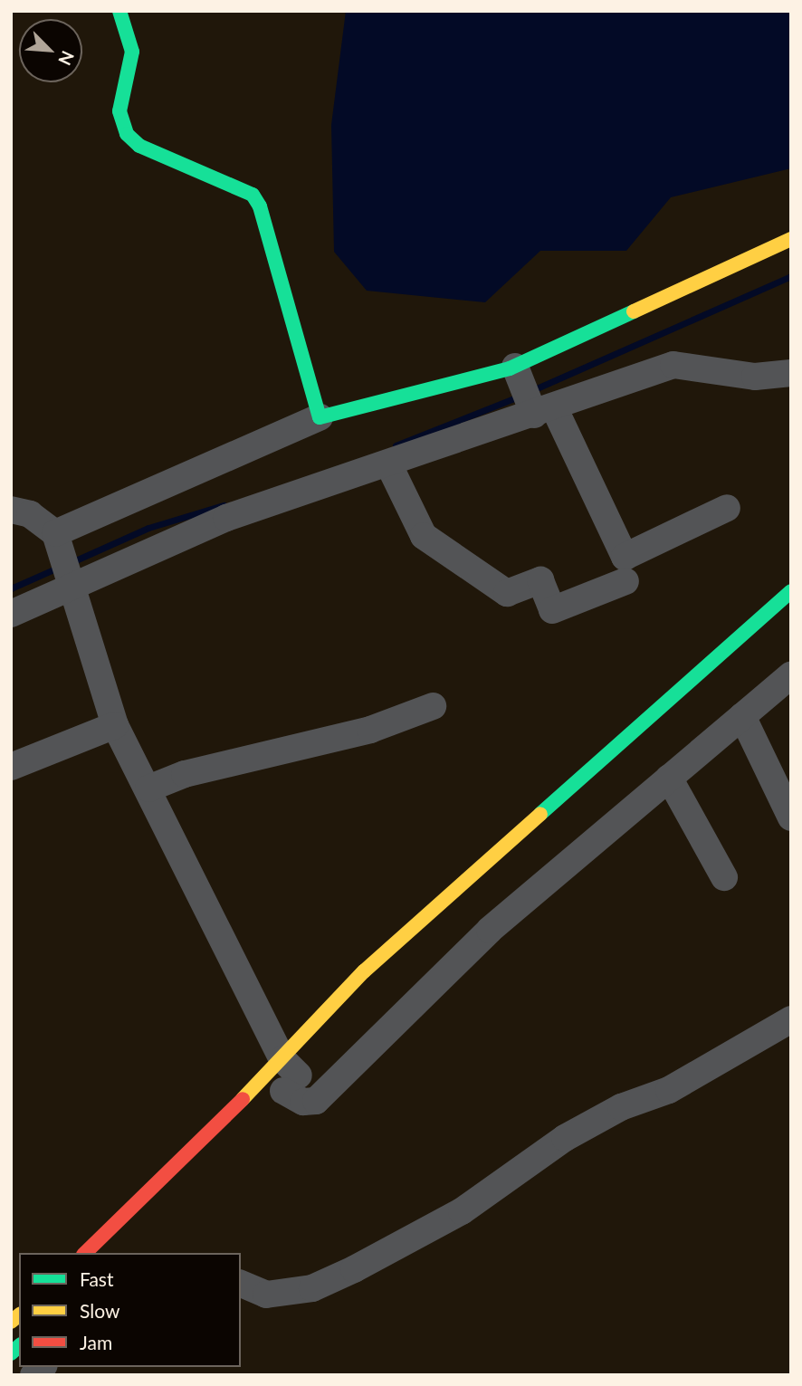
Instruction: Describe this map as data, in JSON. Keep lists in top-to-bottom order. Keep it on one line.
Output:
{"legend":["Fast","Slow","Jam"],"north":"bottom right"}
